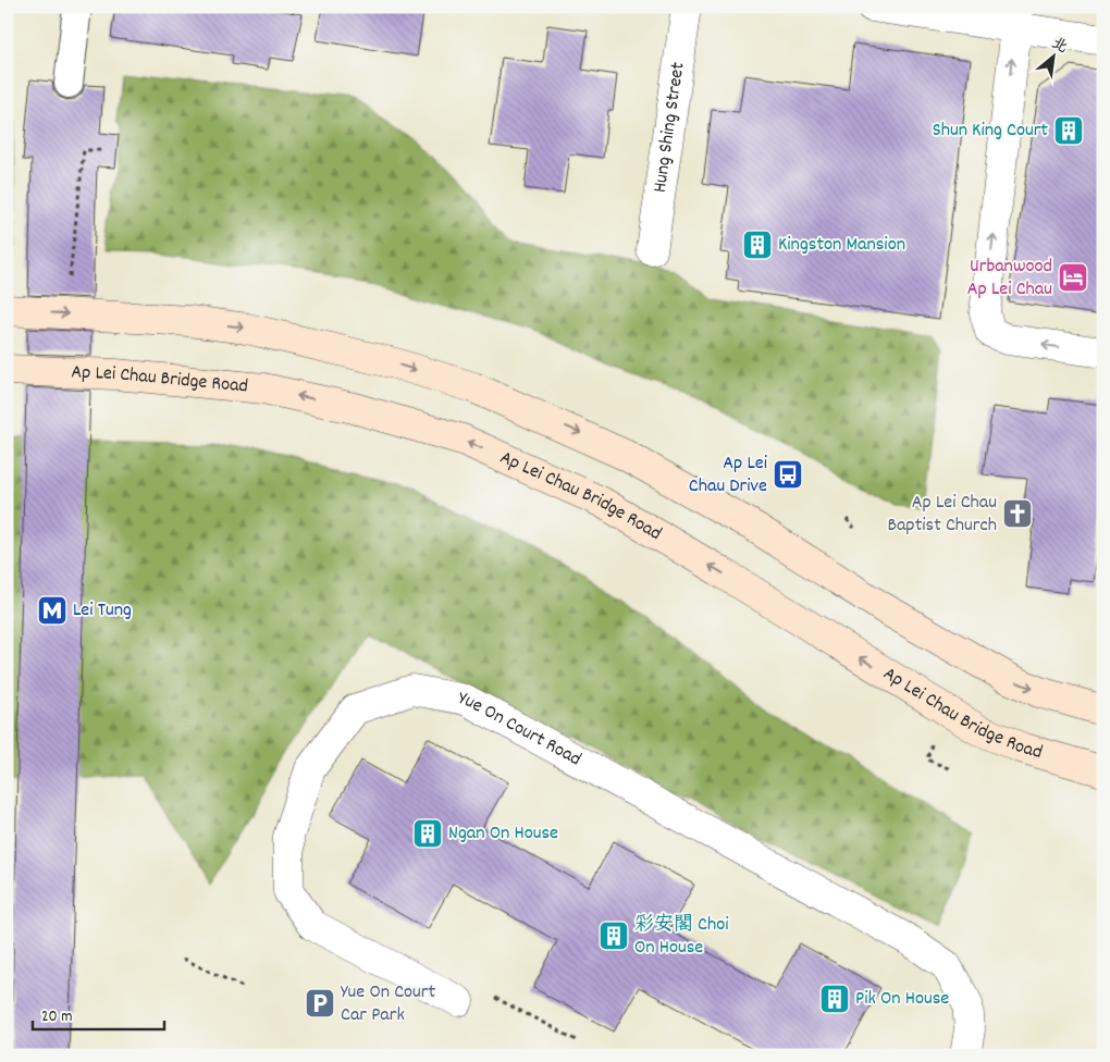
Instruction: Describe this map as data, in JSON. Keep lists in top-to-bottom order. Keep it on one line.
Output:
{"streets":{"main road":["Ap Lei Chau Bridge Road"],"street":["Hung Shing Street","Yue On Court Road"]},"places":{"building":["Shun King Court","Kingston Mansion","Ngan On House","彩安閣 Choi On House","Pik On House"],"hotel":["Urbanwood Ap Lei Chau"],"bus stop":["Ap Lei Chau Drive"],"church":["Ap Lei Chau Baptist Church"],"metro station":["Lei Tung"],"parking":["Yue On Court Car Park"]},"scale_bar":"20 m","north":"top right"}
